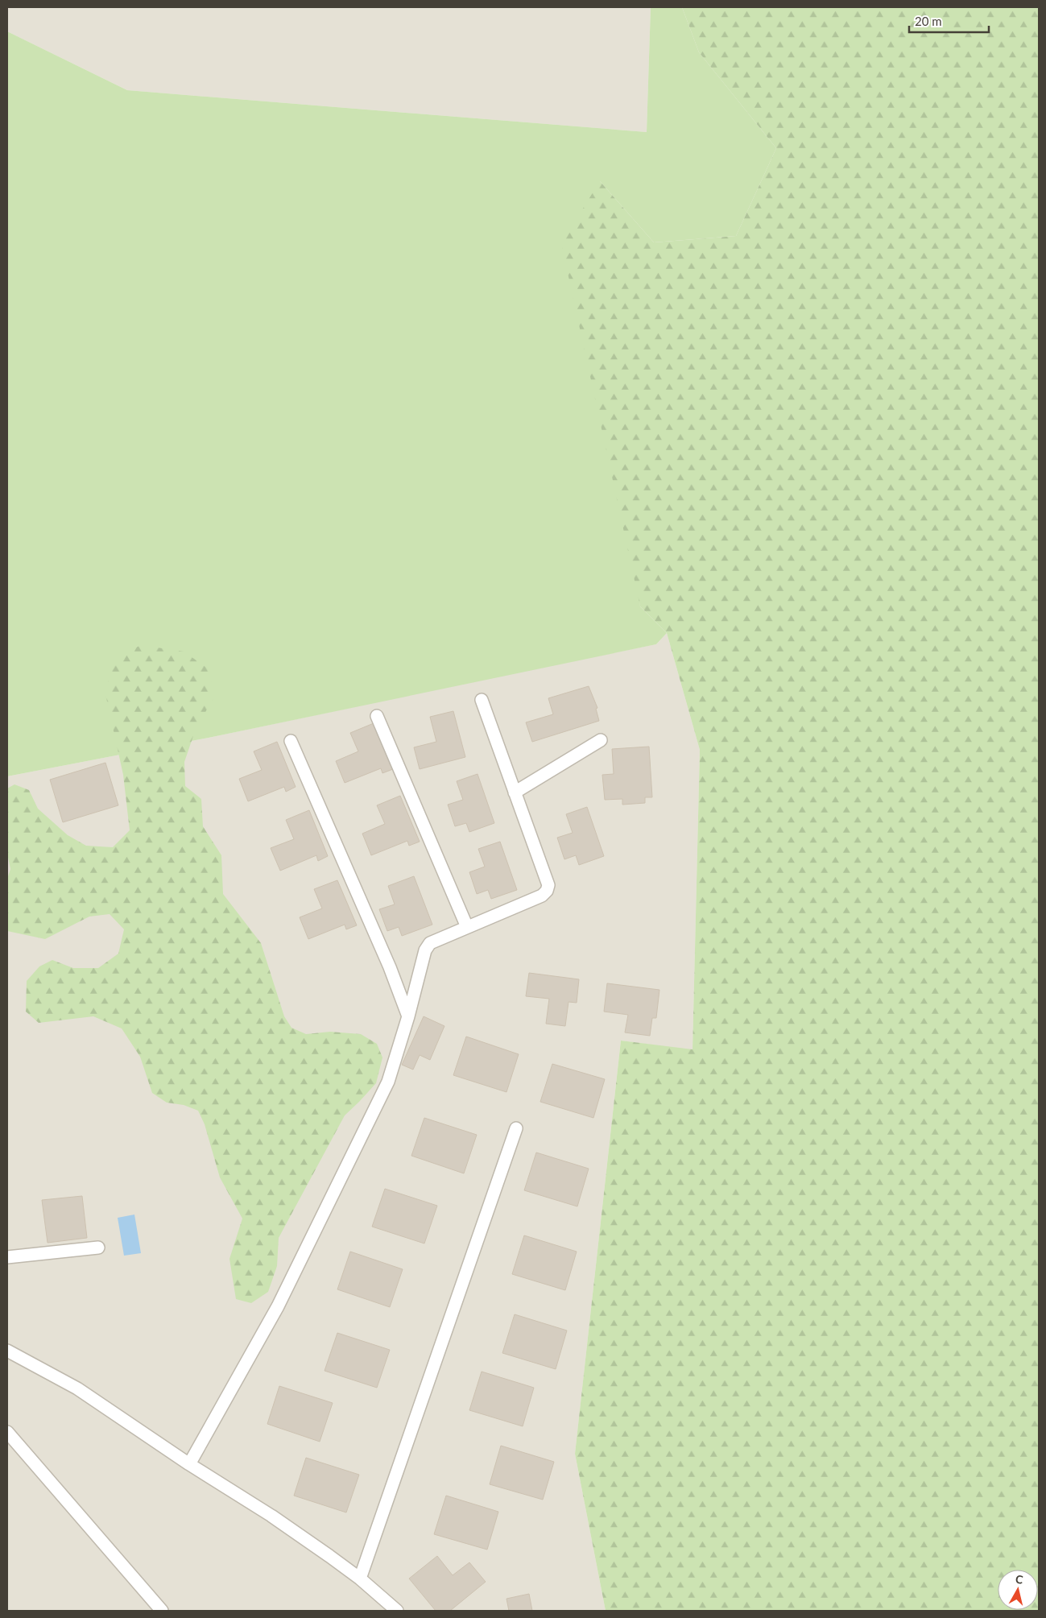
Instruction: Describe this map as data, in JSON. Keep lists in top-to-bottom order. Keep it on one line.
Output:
{"scale_bar":"20 m","north":"top"}
